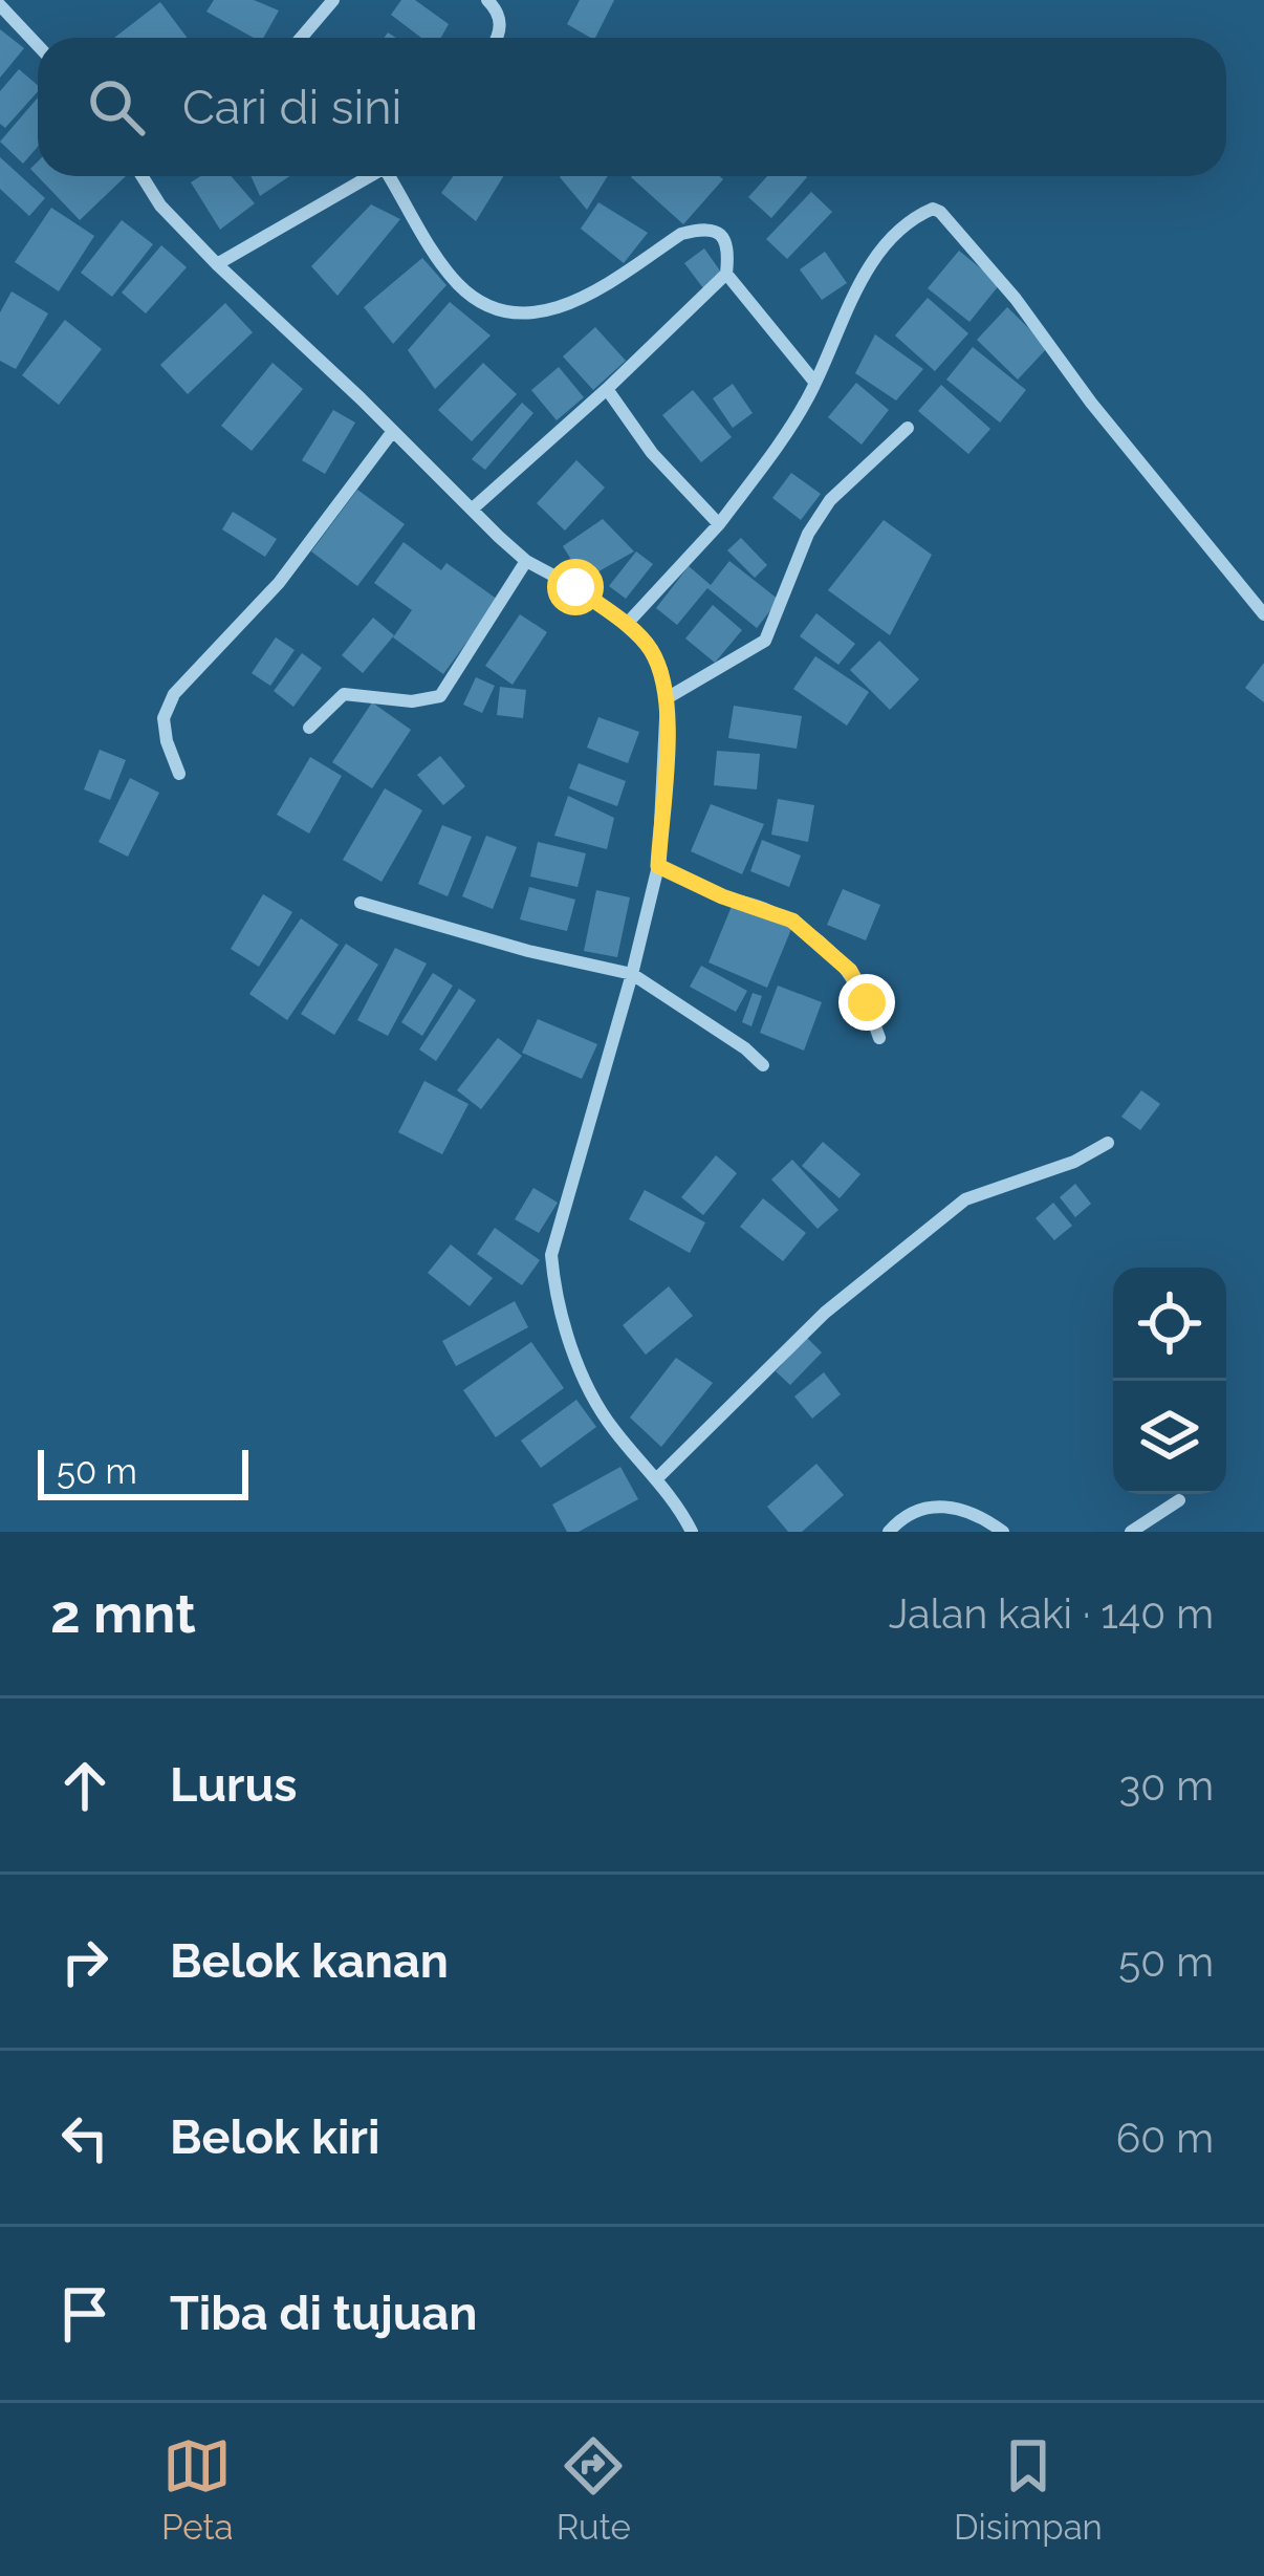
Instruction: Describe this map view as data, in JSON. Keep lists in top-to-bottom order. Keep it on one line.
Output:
{"scale_bar":"50 m","page":{"search":"Cari di sini","scale":"50 m","heading":["2 mnt","Jalan kaki · 140 m"],"list":[["Lurus","30 m"],["Belok kanan","50 m"],["Belok kiri","60 m"],"Tiba di tujuan"],"nav":["Peta","Rute","Disimpan"]}}
